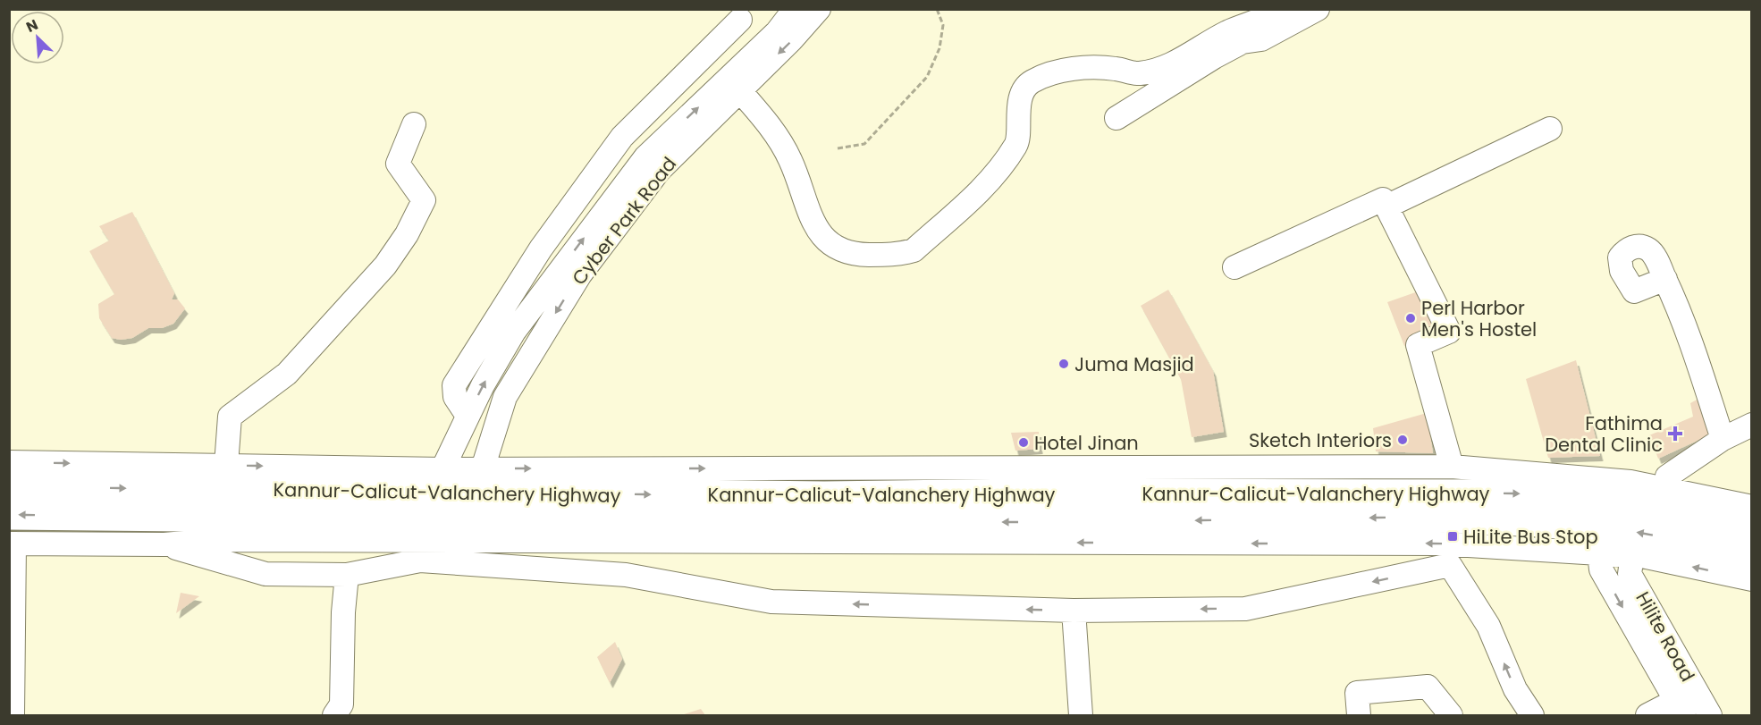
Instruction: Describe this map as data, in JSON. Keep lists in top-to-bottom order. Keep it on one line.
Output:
{"streets":{"highway":["Kannur-Calicut-Valanchery Highway"],"street":["Cyber Park Road","Hilite Road"]},"places":{"other":["Perl Harbor Men's Hostel","Juma Masjid","Sketch Interiors","Hotel Jinan"],"health":["Fathima Dental Clinic"],"transit":["HiLite Bus Stop"]},"north":"top left"}
